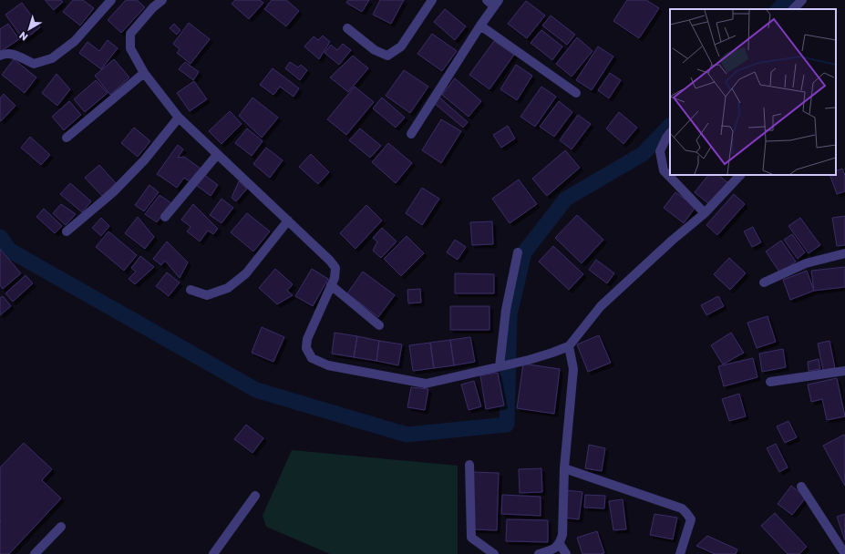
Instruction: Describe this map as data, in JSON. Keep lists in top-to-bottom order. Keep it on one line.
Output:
{"north":"bottom left"}
